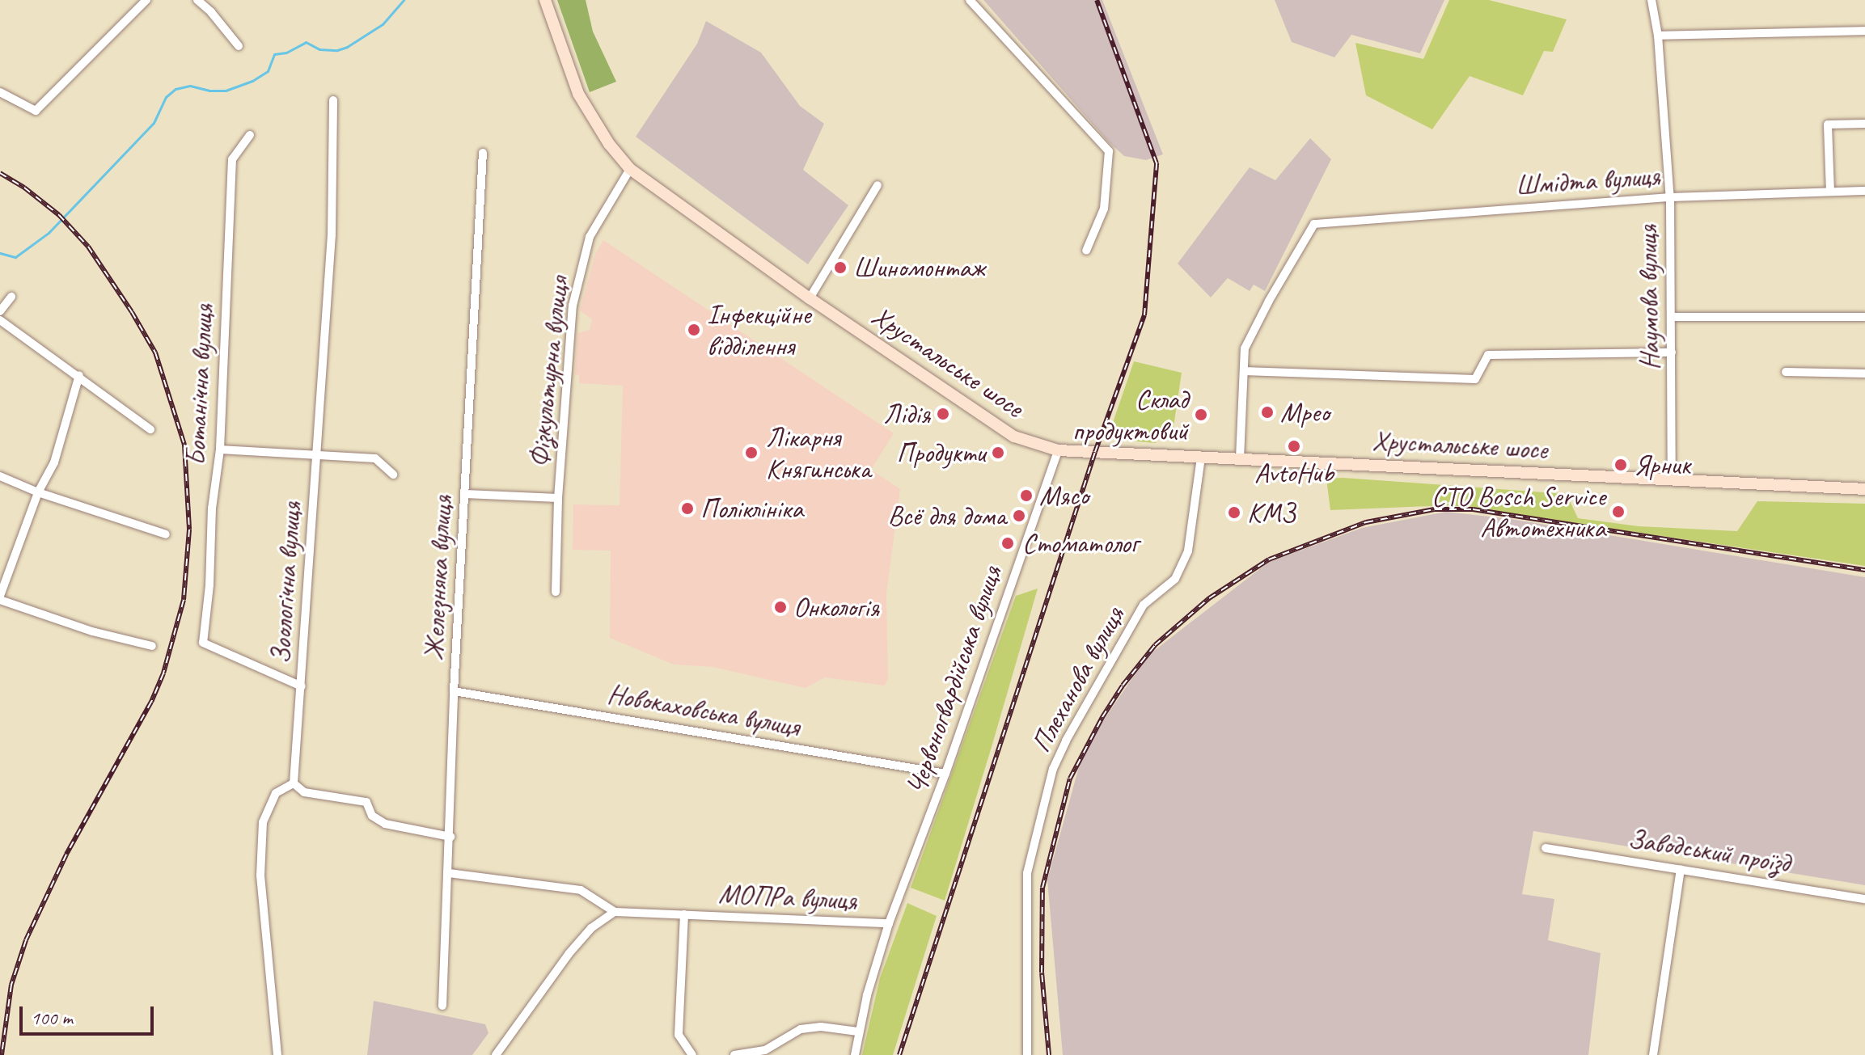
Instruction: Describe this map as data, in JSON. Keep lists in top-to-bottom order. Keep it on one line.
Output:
{"streets":{"street":["Шмідта вулиця","Наумова вулиця","Хрустальське шосе","Фізкультурна вулиця","Ботанічна вулиця","Железняка вулиця","Зоологічна вулиця","Плеханова вулиця","Червоногвардійська вулиця","Новокаховська вулиця","Заводський проїзд","МОПРа вулиця"]},"crossings":[["Шмідта вулиця","Наумова вулиця"],["Наумова вулиця","Хрустальське шосе"],["Хрустальське шосе","Фізкультурна вулиця"],["Хрустальське шосе","Плеханова вулиця"],["Хрустальське шосе","Червоногвардійська вулиця"],["Ботанічна вулиця","Зоологічна вулиця"],["Железняка вулиця","Новокаховська вулиця"],["Червоногвардійська вулиця","Новокаховська вулиця"],["Червоногвардійська вулиця","МОПРа вулиця"]],"places":["Шиномонтаж","Інфекційне відділення","Мрео","Лідія","Склад продуктовий","AvtoHub","Лікарня Княгинська","Продукти","Ярник","Мясо","Поліклініка","СТО Bosch Service Автотехника","КМЗ","Всё для дома","Стоматолог","Онкологія"],"scale_bar":"100 m"}
